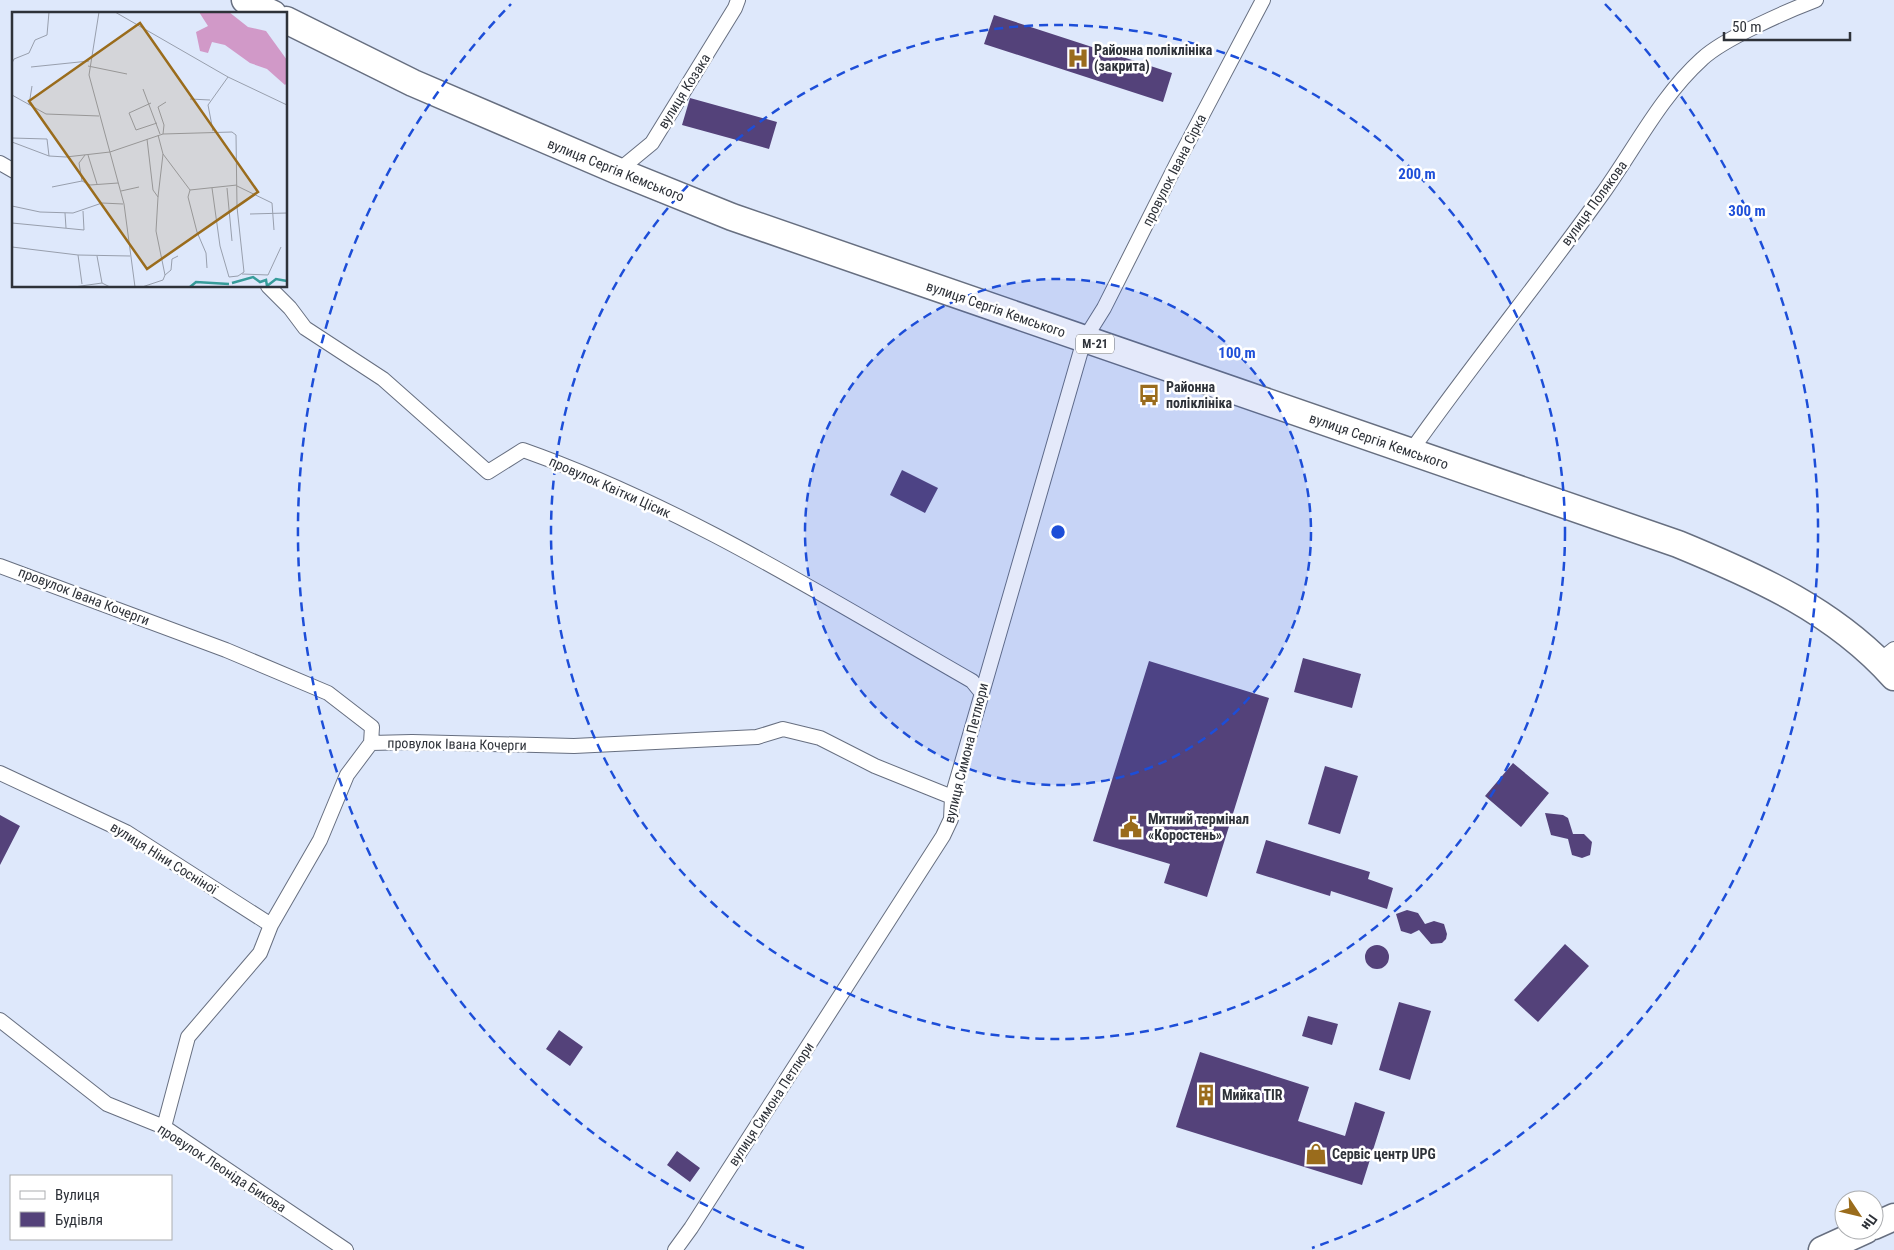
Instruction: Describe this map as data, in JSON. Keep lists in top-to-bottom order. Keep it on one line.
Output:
{"streets":{"highway":["вулиця Сергія Кемського","М-21"],"street":["вулиця Козака","провулок Івана Сірка","вулиця Полякова","провулок Квітки Цісик","провулок Івана Кочерги","вулиця Симона Петлюри","вулиця Ніни Сосніної","провулок Леоніда Бикова"]},"crossings":[["вулиця Козака","вулиця Сергія Кемського"],["вулиця Сергія Кемського","провулок Івана Сірка"],["вулиця Сергія Кемського","вулиця Полякова"],["вулиця Сергія Кемського","вулиця Симона Петлюри"],["провулок Івана Сірка","вулиця Симона Петлюри"],["провулок Квітки Цісик","вулиця Симона Петлюри"],["провулок Івана Кочерги","вулиця Симона Петлюри"]],"places":{"hospital":["Районна поліклініка (закрита)"],"bus stop":["Районна поліклініка"],"public building":["Митний термінал «Коростень»"],"building":["Мийка TIR"],"shop":["Сервіс центр UPG"]},"legend":["Вулиця","Будівля"],"scale_bar":"50 m","north":"bottom right","rings":["200 m","300 m","100 m"]}
